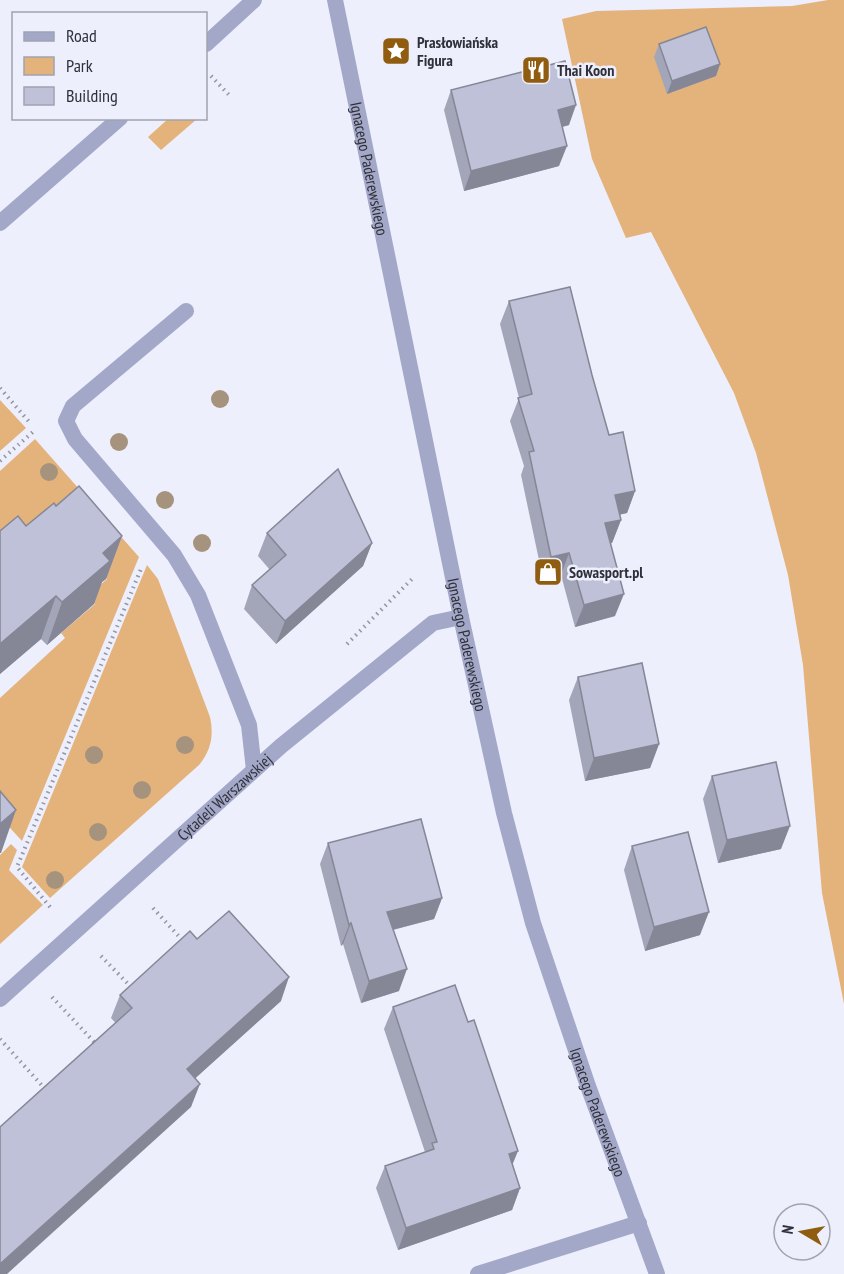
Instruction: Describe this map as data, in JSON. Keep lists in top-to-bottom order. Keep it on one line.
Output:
{"streets":{"street":["Ignacego Paderewskiego","Cytadeli Warszawskiej"]},"crossings":[["Ignacego Paderewskiego","Cytadeli Warszawskiej"]],"places":{"place":["Prasłowiańska Figura"],"restaurant":["Thai Koon"],"shop":["Sowasport.pl"]},"legend":["Road","Park","Building"],"north":"left"}
